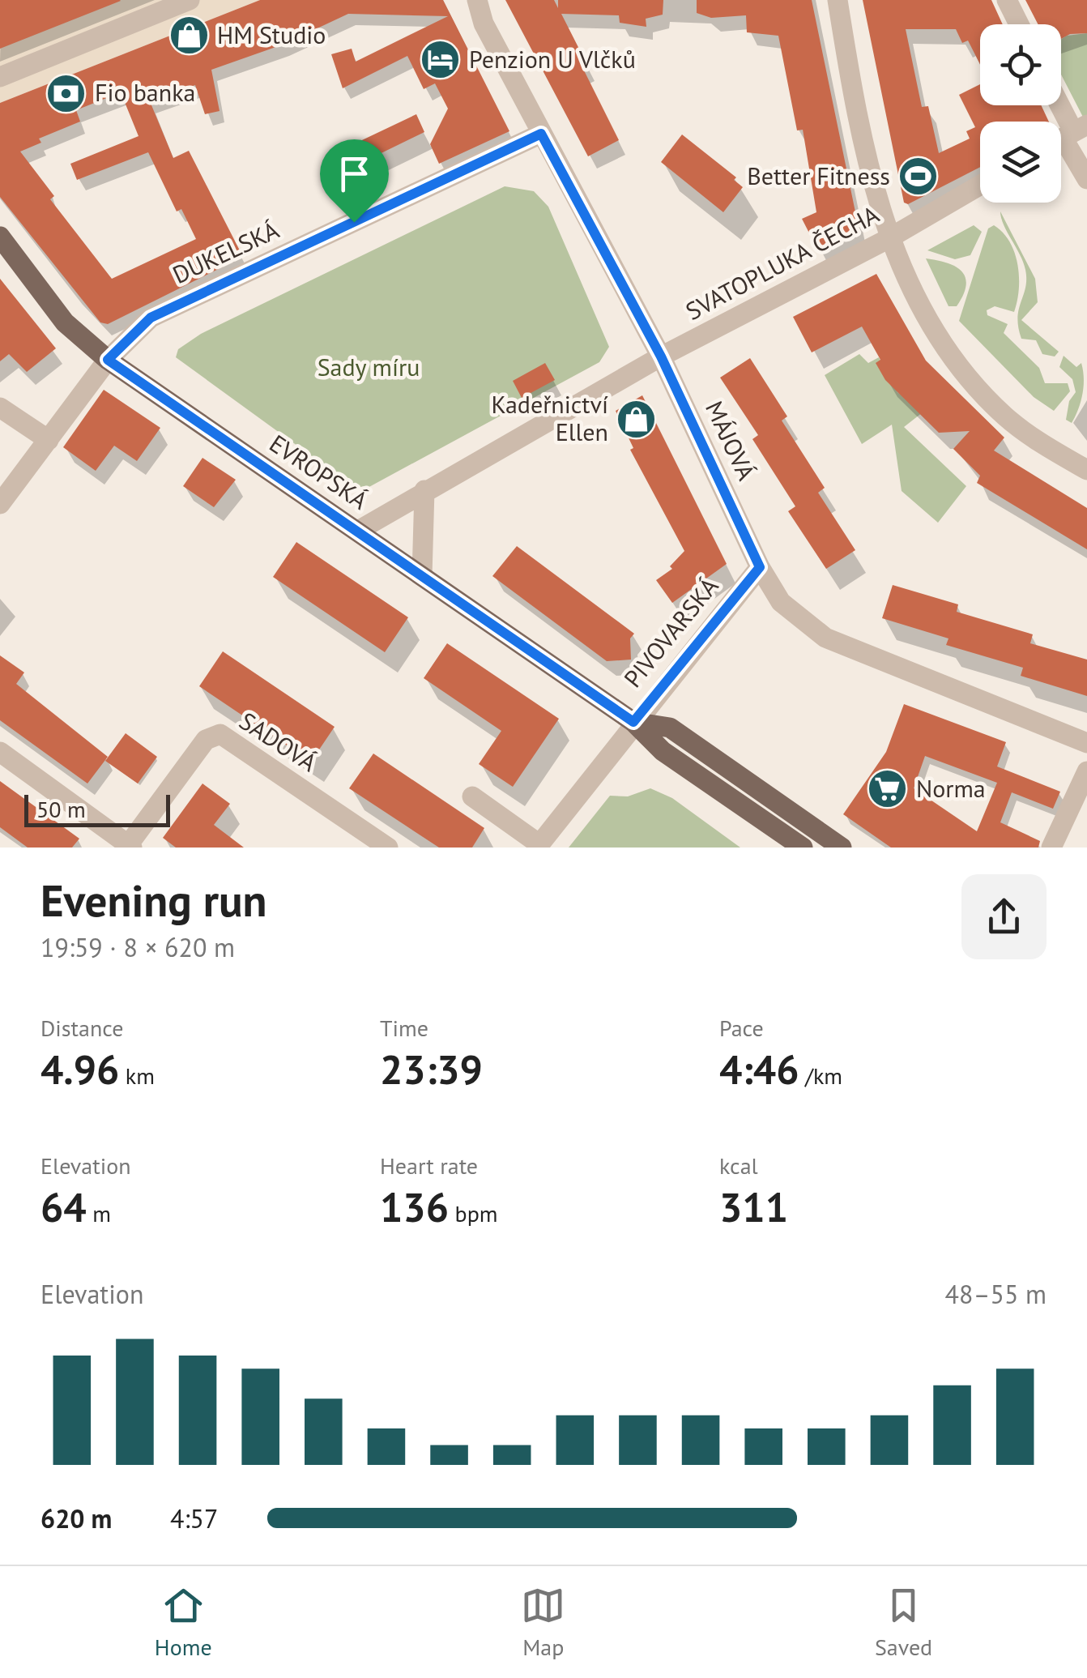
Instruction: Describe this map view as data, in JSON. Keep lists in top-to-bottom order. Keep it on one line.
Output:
{"streets":{"main road":["EVROPSKÁ"],"street":["DUKELSKÁ","SVATOPLUKA ČECHA","MÁJOVÁ","PIVOVARSKÁ","SADOVÁ"]},"crossings":[["DUKELSKÁ","MÁJOVÁ"],["DUKELSKÁ","EVROPSKÁ"],["SVATOPLUKA ČECHA","MÁJOVÁ"],["SVATOPLUKA ČECHA","EVROPSKÁ"],["MÁJOVÁ","PIVOVARSKÁ"],["EVROPSKÁ","PIVOVARSKÁ"]],"parks":["Sady míru"],"places":{"shop":["HM Studio","Kadeřnictví Ellen"],"hotel":["Penzion U Vlčků"],"bank":["Fio banka"],"sports":["Better Fitness"],"supermarket":["Norma"]},"scale_bar":"50 m","page":{"scale":"50 m","heading":["Evening run","19:59 · 8 × 620 m"],"stats":[["Distance","4.96 km"],["Time","23:39"],["Pace","4:46 /km"],["Elevation","64 m"],["Heart rate","136 bpm"],["kcal","311"]],"chart":["Elevation","48–55 m"],"list":[{"name":"620 m","note":"4:57"}],"tabs":["Home","Map","Saved"]}}
